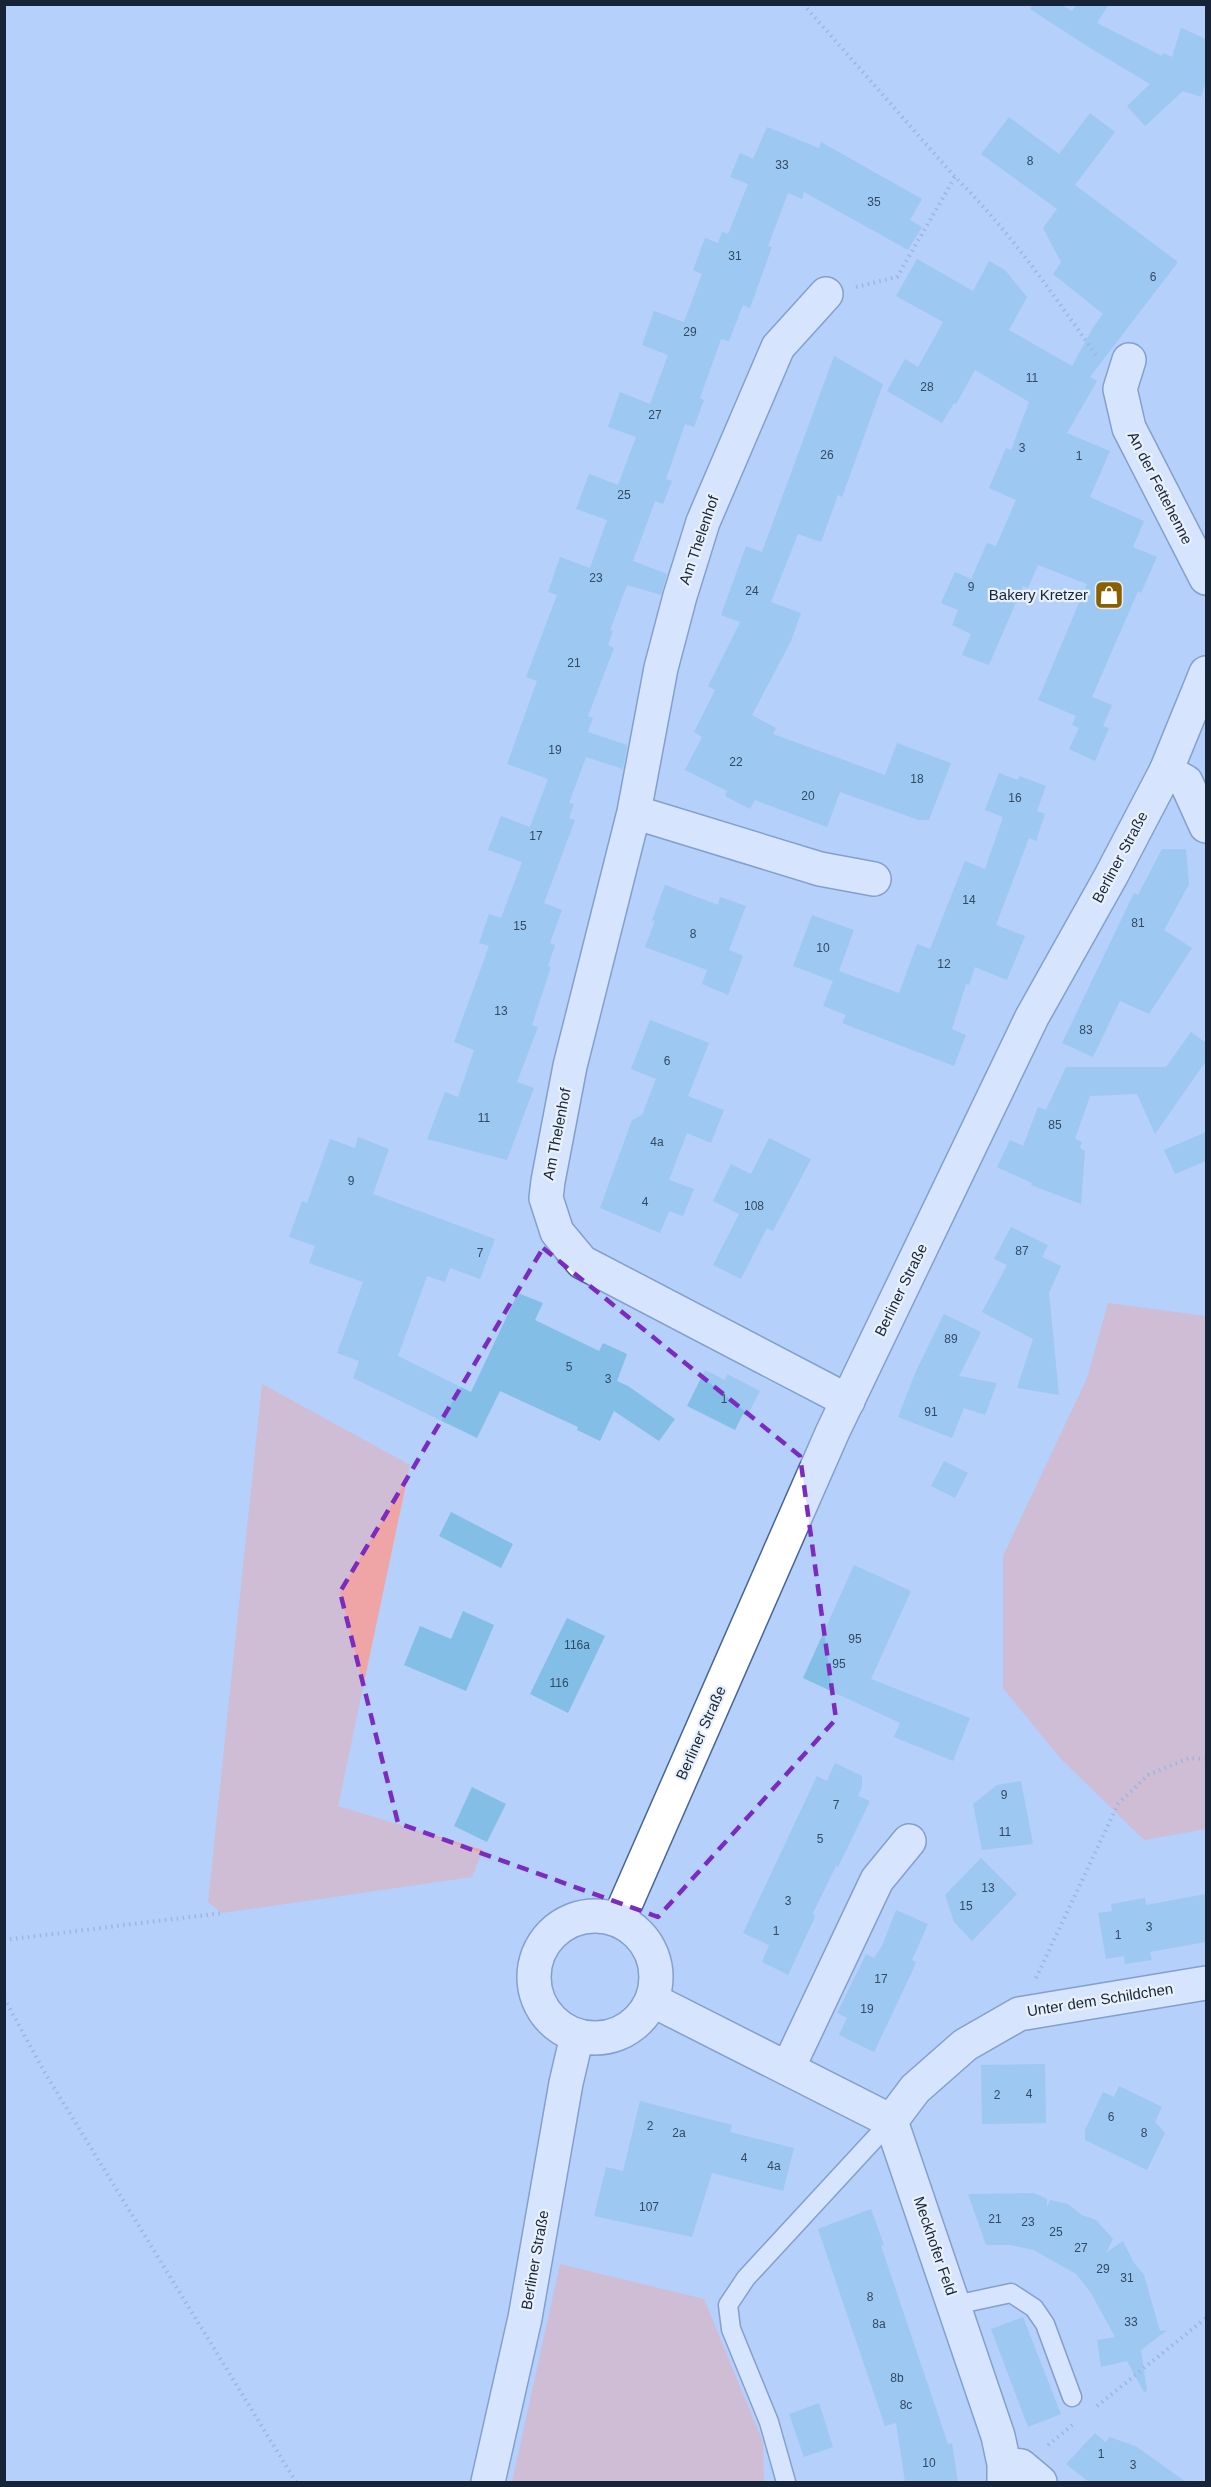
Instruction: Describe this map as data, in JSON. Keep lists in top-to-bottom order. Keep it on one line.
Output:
{"streets":{"street":["An der Fettehenne","Am Thelenhof","Berliner Straße","Unter dem Schildchen","Meckhofer Feld"]},"crossings":[["Am Thelenhof","Berliner Straße"],["Unter dem Schildchen","Meckhofer Feld"]],"places":{"shop":["Bakery Kretzer"]},"house_numbers":["8","33","35","31","6","29","11","28","27","3","26","1","25","23","9","24","21","19","22","18","20","16","17","14","81","15","8","10","12","13","83","6","11","85","4a","9","4","108","87","7","89","5","3","1","91","95","116a","95","116","9","7","11","5","13","3","15","3","1","1","17","19","4","2","6","2","2a","8","4","4a","107","21","23","25","27","29","31","8","33","8a","8b","8c","1","10","3"]}
